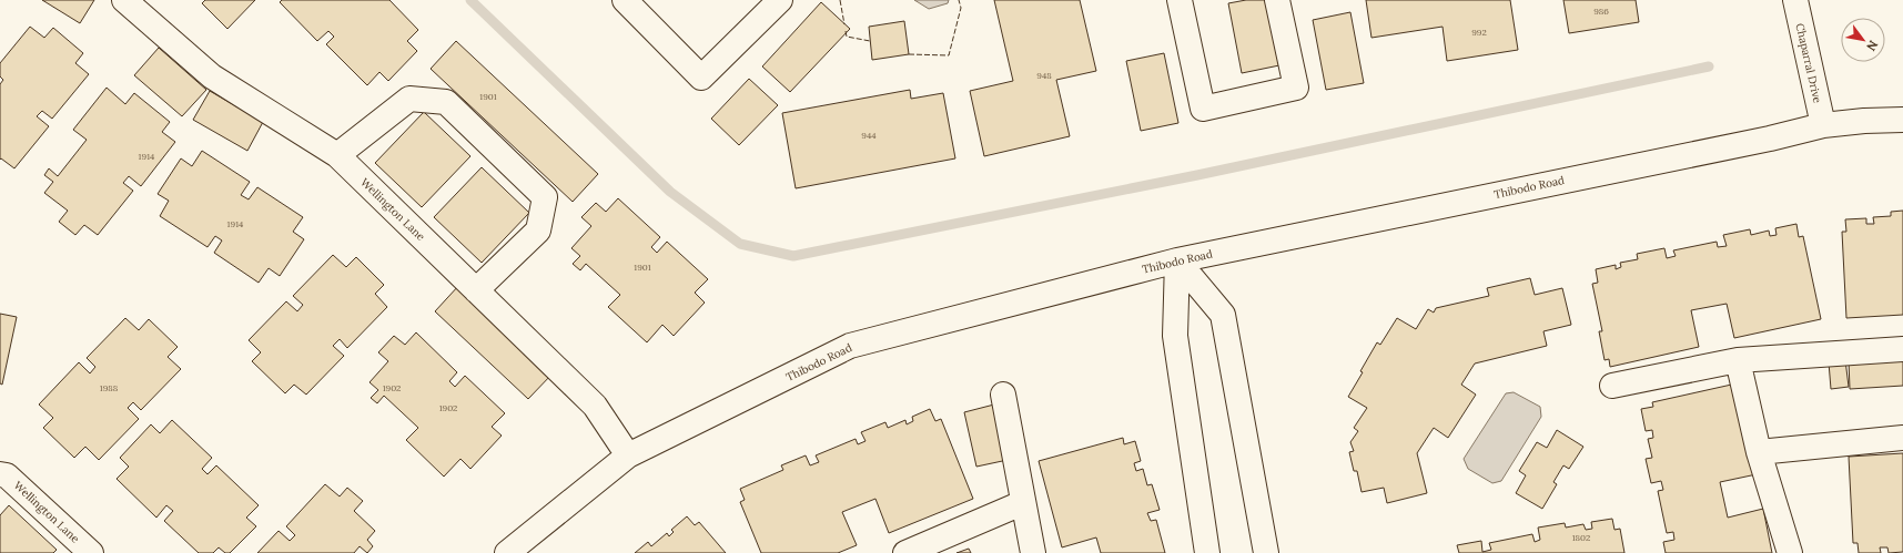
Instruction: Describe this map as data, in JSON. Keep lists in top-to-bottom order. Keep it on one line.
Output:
{"streets":{"street":["Chaparral Drive","Thibodo Road","Wellington Lane"]},"crossings":[["Chaparral Drive","Thibodo Road"],["Thibodo Road","Wellington Lane"]],"house_numbers":["986","992","948","1901","944","1914","1914","1901","1988","1902","1902","1802"],"north":"bottom right"}
